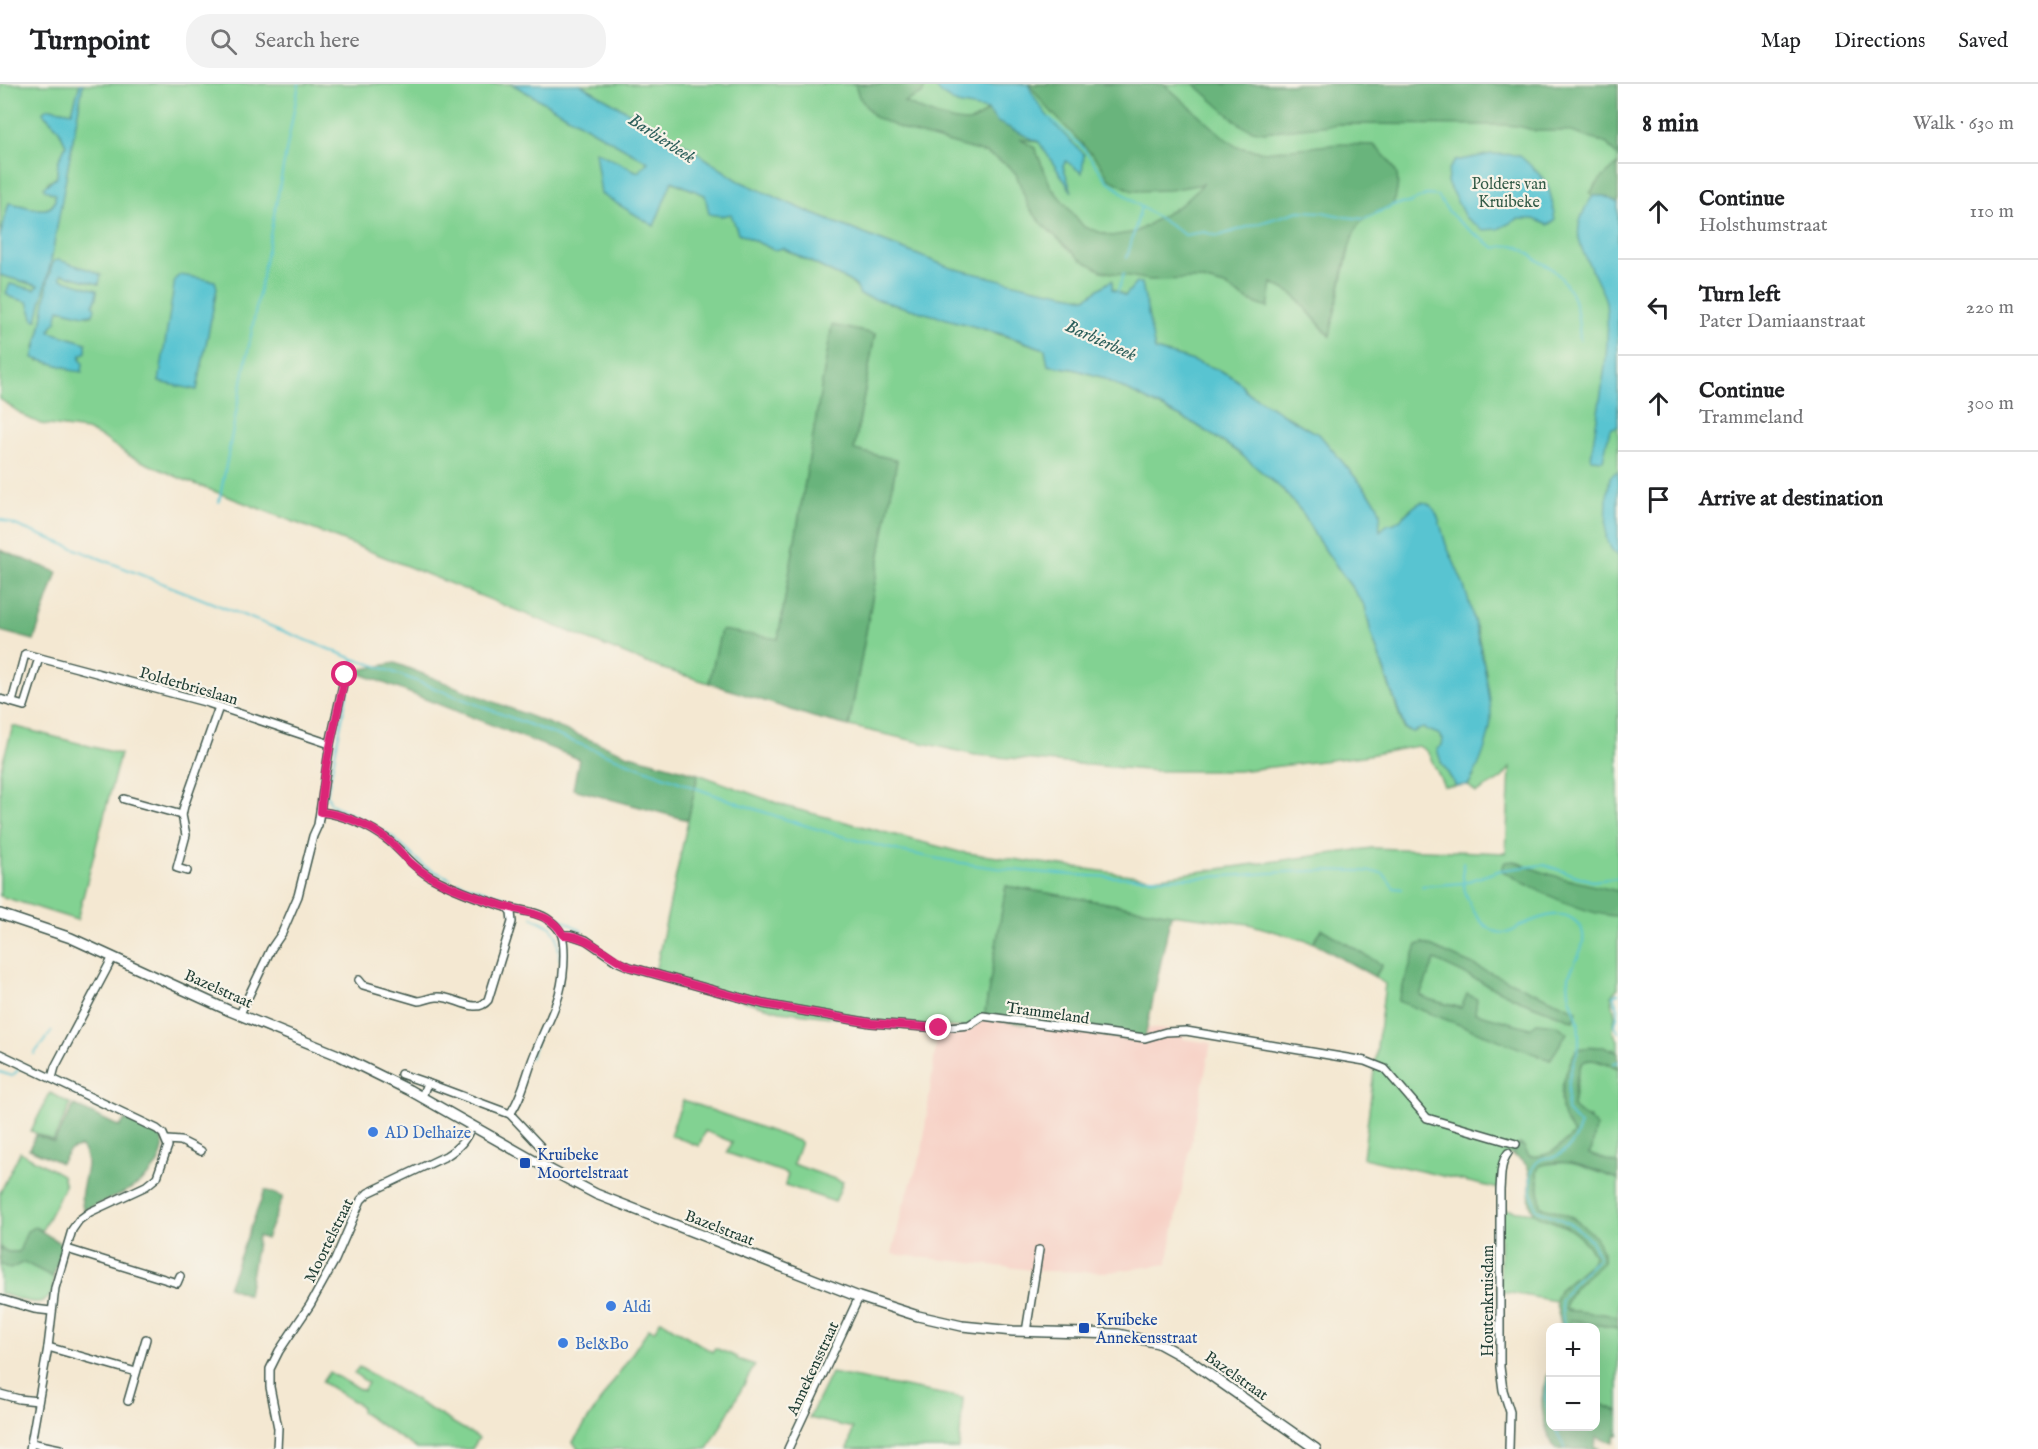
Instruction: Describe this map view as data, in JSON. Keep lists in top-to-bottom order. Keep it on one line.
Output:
{"streets":{"main road":["Bazelstraat"],"street":["Polderbrieslaan","Trammeland","Moortelstraat","Houtenkruisdam","Annekensstraat"]},"crossings":[["Bazelstraat","Moortelstraat"],["Bazelstraat","Annekensstraat"]],"water":["Barbierbeek"],"parks":["Polders van Kruibeke"],"places":{"other":["AD Delhaize","Aldi","Bel&Bo"],"transit":["Kruibeke Moortelstraat","Kruibeke Annekensstraat"]},"page":{"header":"Turnpoint","search":"Search here","nav":["Map","Directions","Saved"],"heading":["8 min","Walk · 630 m"],"list":[["Continue","Holsthumstraat","110 m"],["Turn left","Pater Damiaanstraat","220 m"],["Continue","Trammeland","300 m"],"Arrive at destination"],"map_buttons":["+","−"]}}
